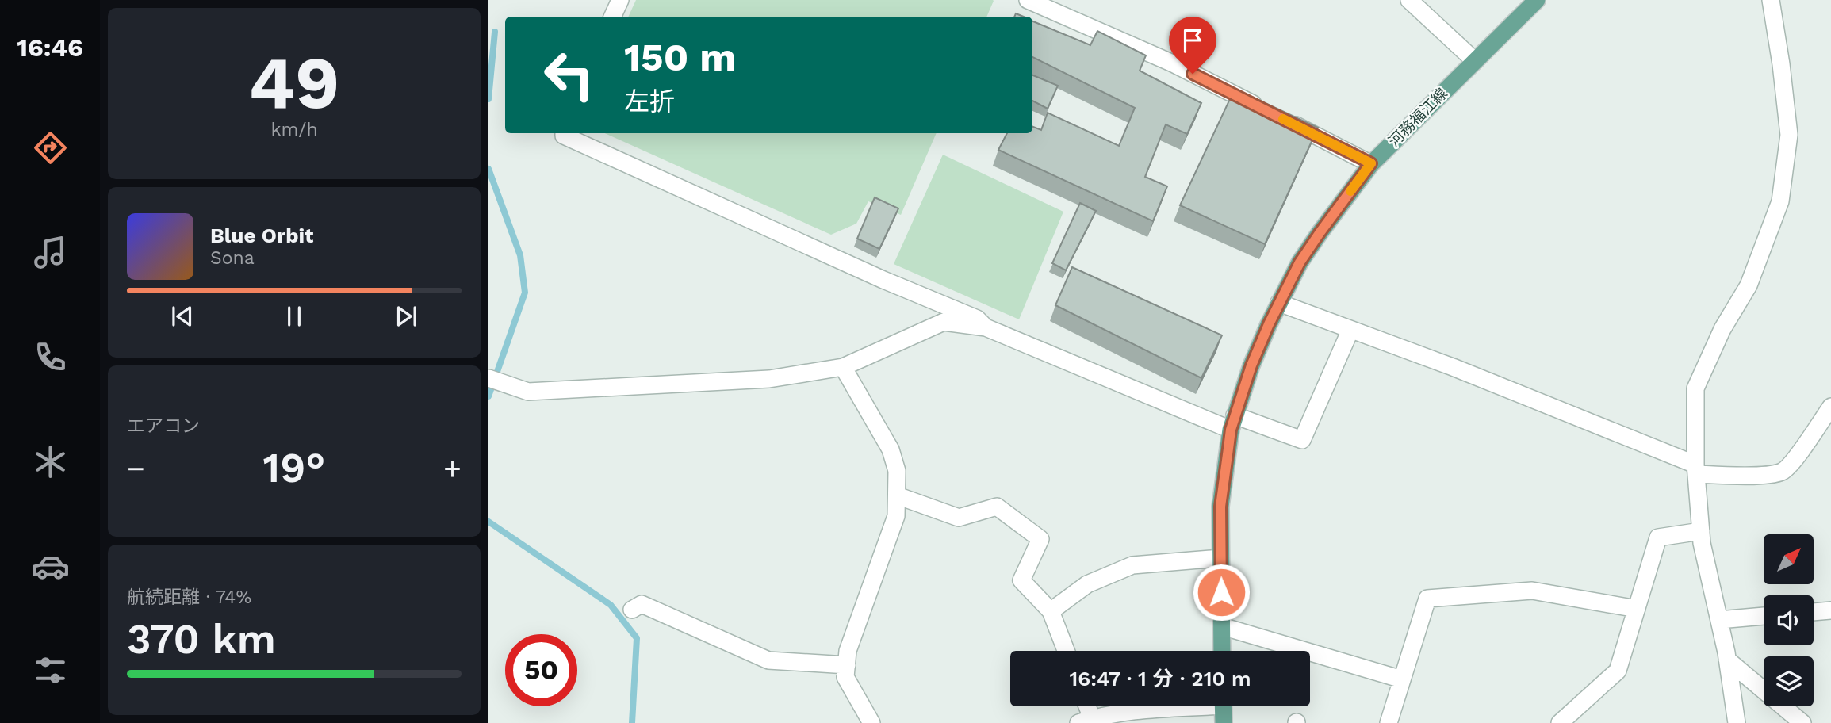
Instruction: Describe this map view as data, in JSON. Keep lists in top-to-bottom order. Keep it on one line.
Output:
{"streets":{"main road":["河務福江線"]},"north":"top right","page":{"tabs":"16:46","tile":[["49","km/h"],"エアコン",["航続距離 · 74%","370 km"]],"turn":["150 m","左折"],"song":["Blue Orbit","Sona"],"heat":["−","19°","+"],"limit":"50","trip":"16:47 · 1 分 · 210 m"}}
